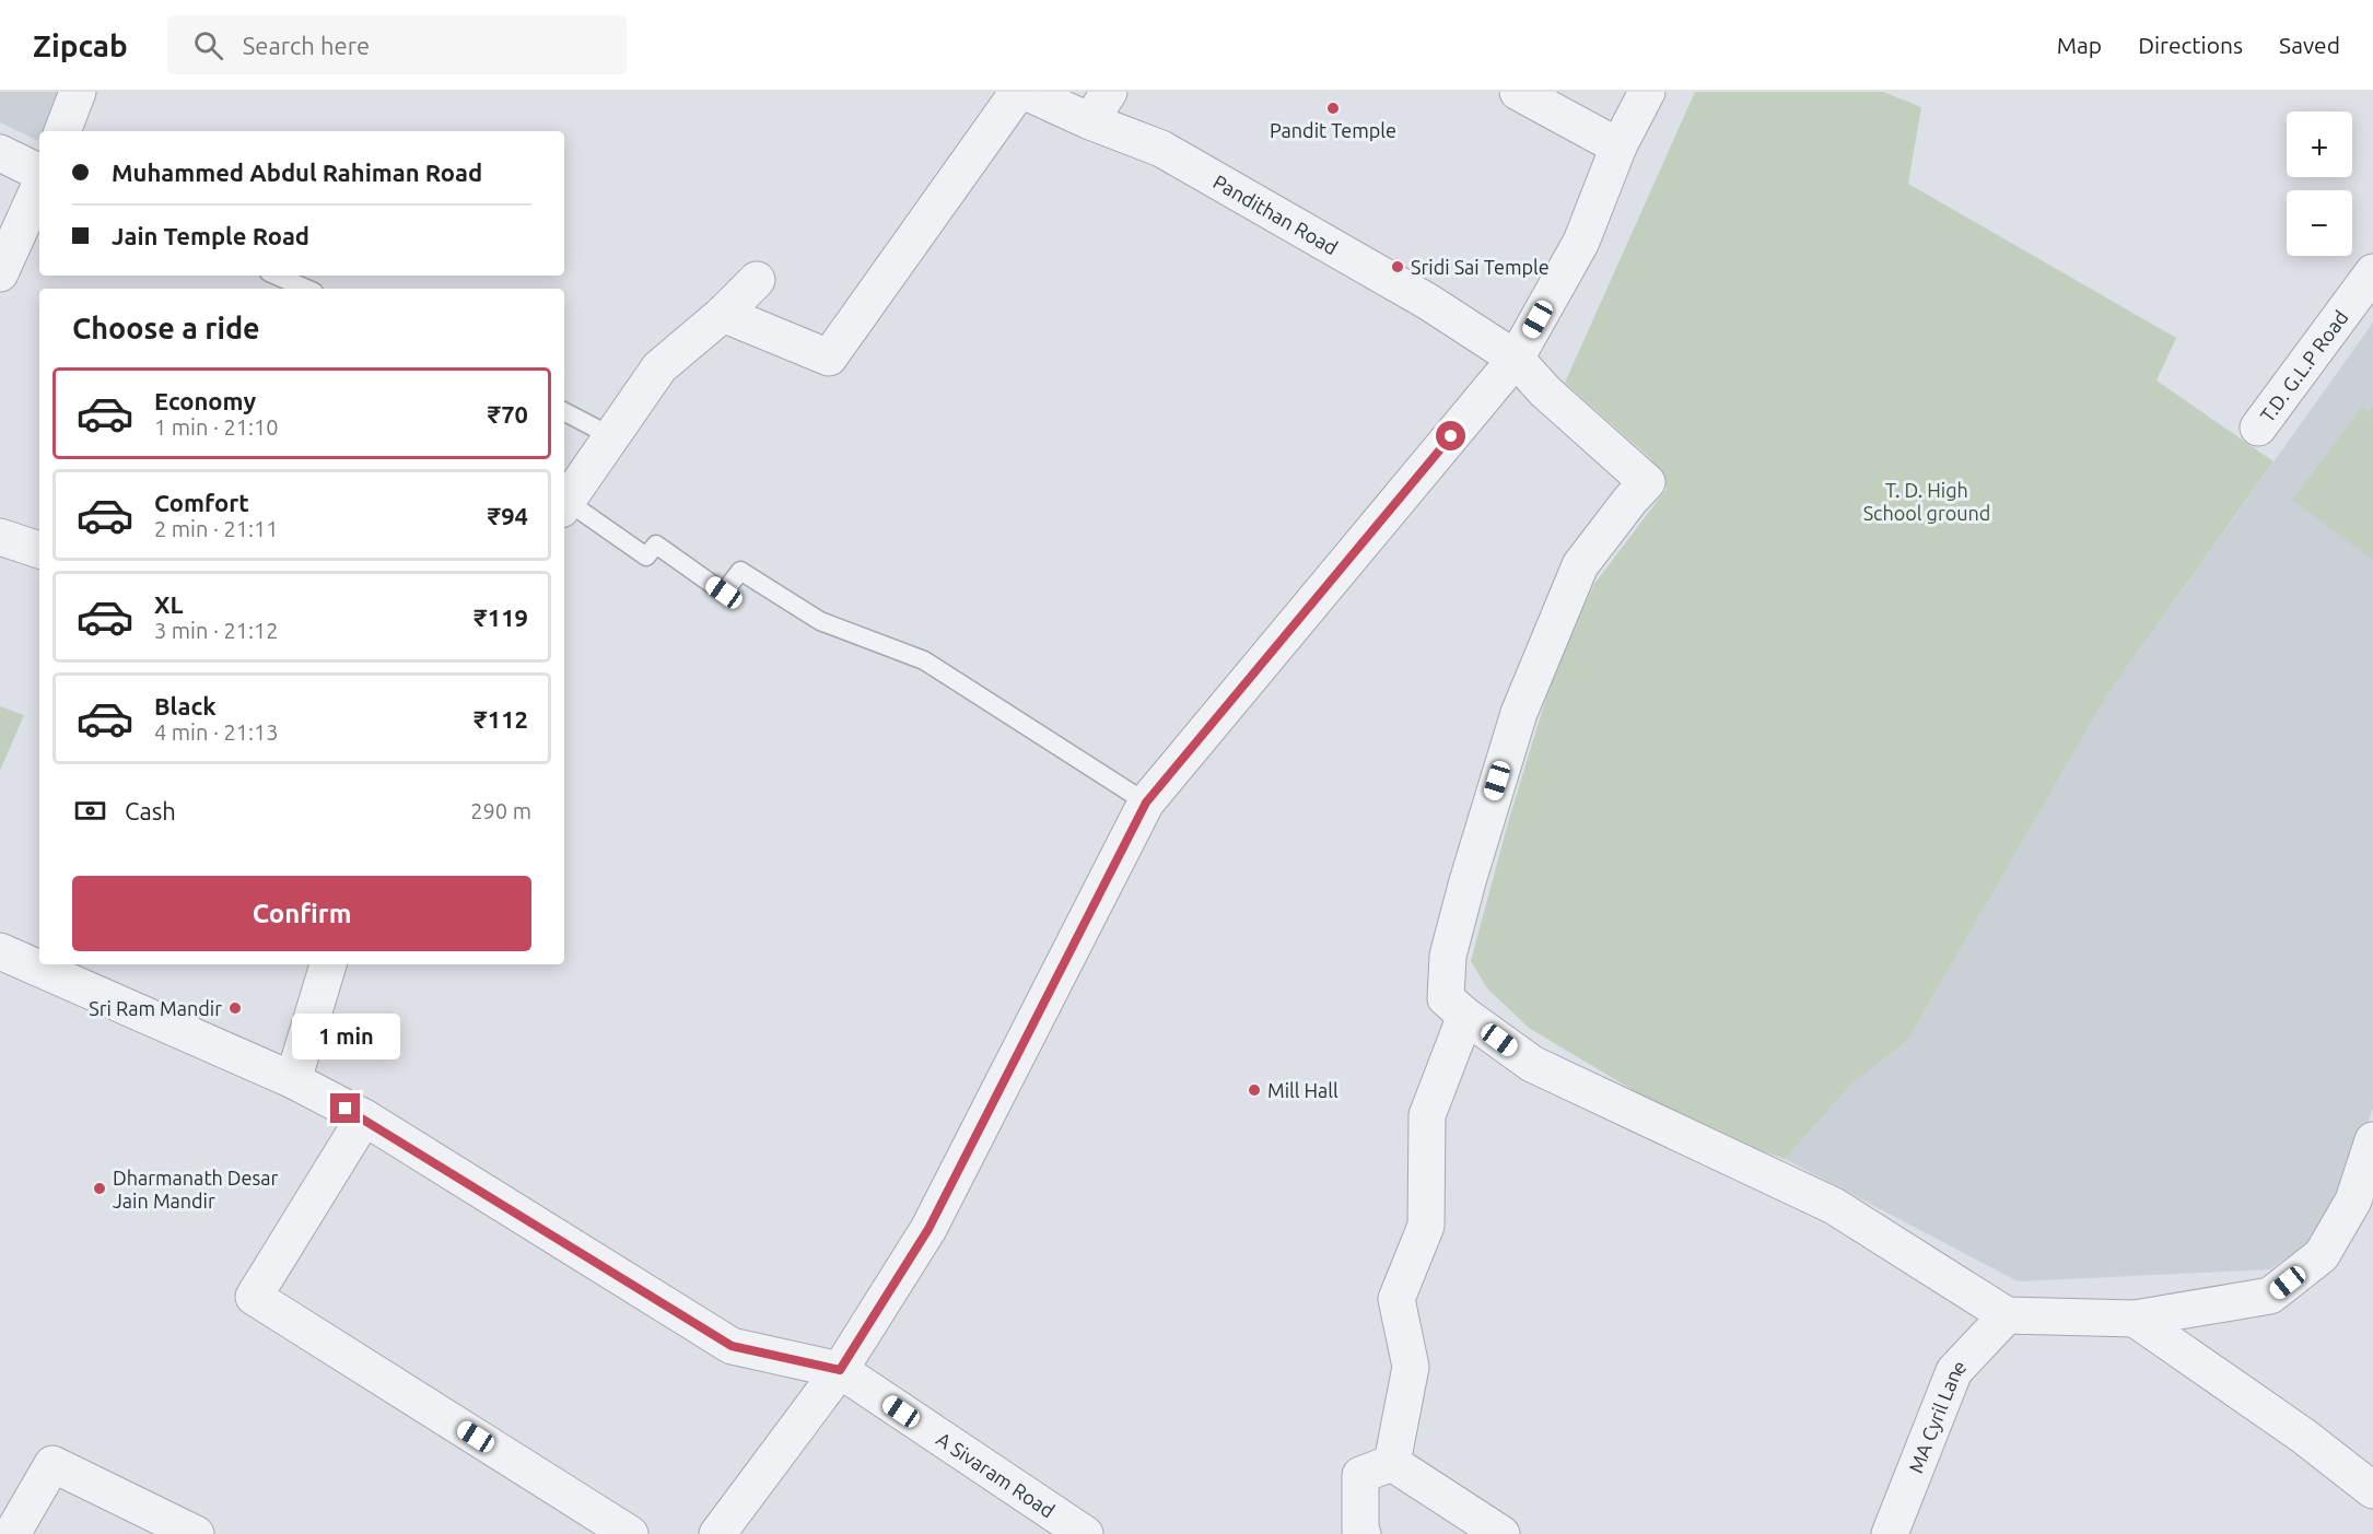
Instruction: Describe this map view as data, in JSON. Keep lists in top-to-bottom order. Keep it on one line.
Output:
{"streets":{"street":["Pandithan Road","T.D. G.L.P Road","MA Cyril Lane","A Sivaram Road"]},"parks":["T. D. High School ground"],"places":["Pandit Temple","Sridi Sai Temple","Sri Ram Mandir","Mill Hall","Dharmanath Desar Jain Mandir"],"page":{"header":"Zipcab","search":"Search here","nav":["Map","Directions","Saved"],"map_buttons":["+","−"],"banner":["Muhammed Abdul Rahiman Road","Jain Temple Road"],"heading":"Choose a ride","list":[{"name":"Economy","note":"1 min · 21:10","value":"₹70"},{"name":"Comfort","note":"2 min · 21:11","value":"₹94"},{"name":"XL","note":"3 min · 21:12","value":"₹119"},{"name":"Black","note":"4 min · 21:13","value":"₹112"}],"pay":["Cash","290 m"],"buttons":"Confirm","bubble":"1 min"}}
